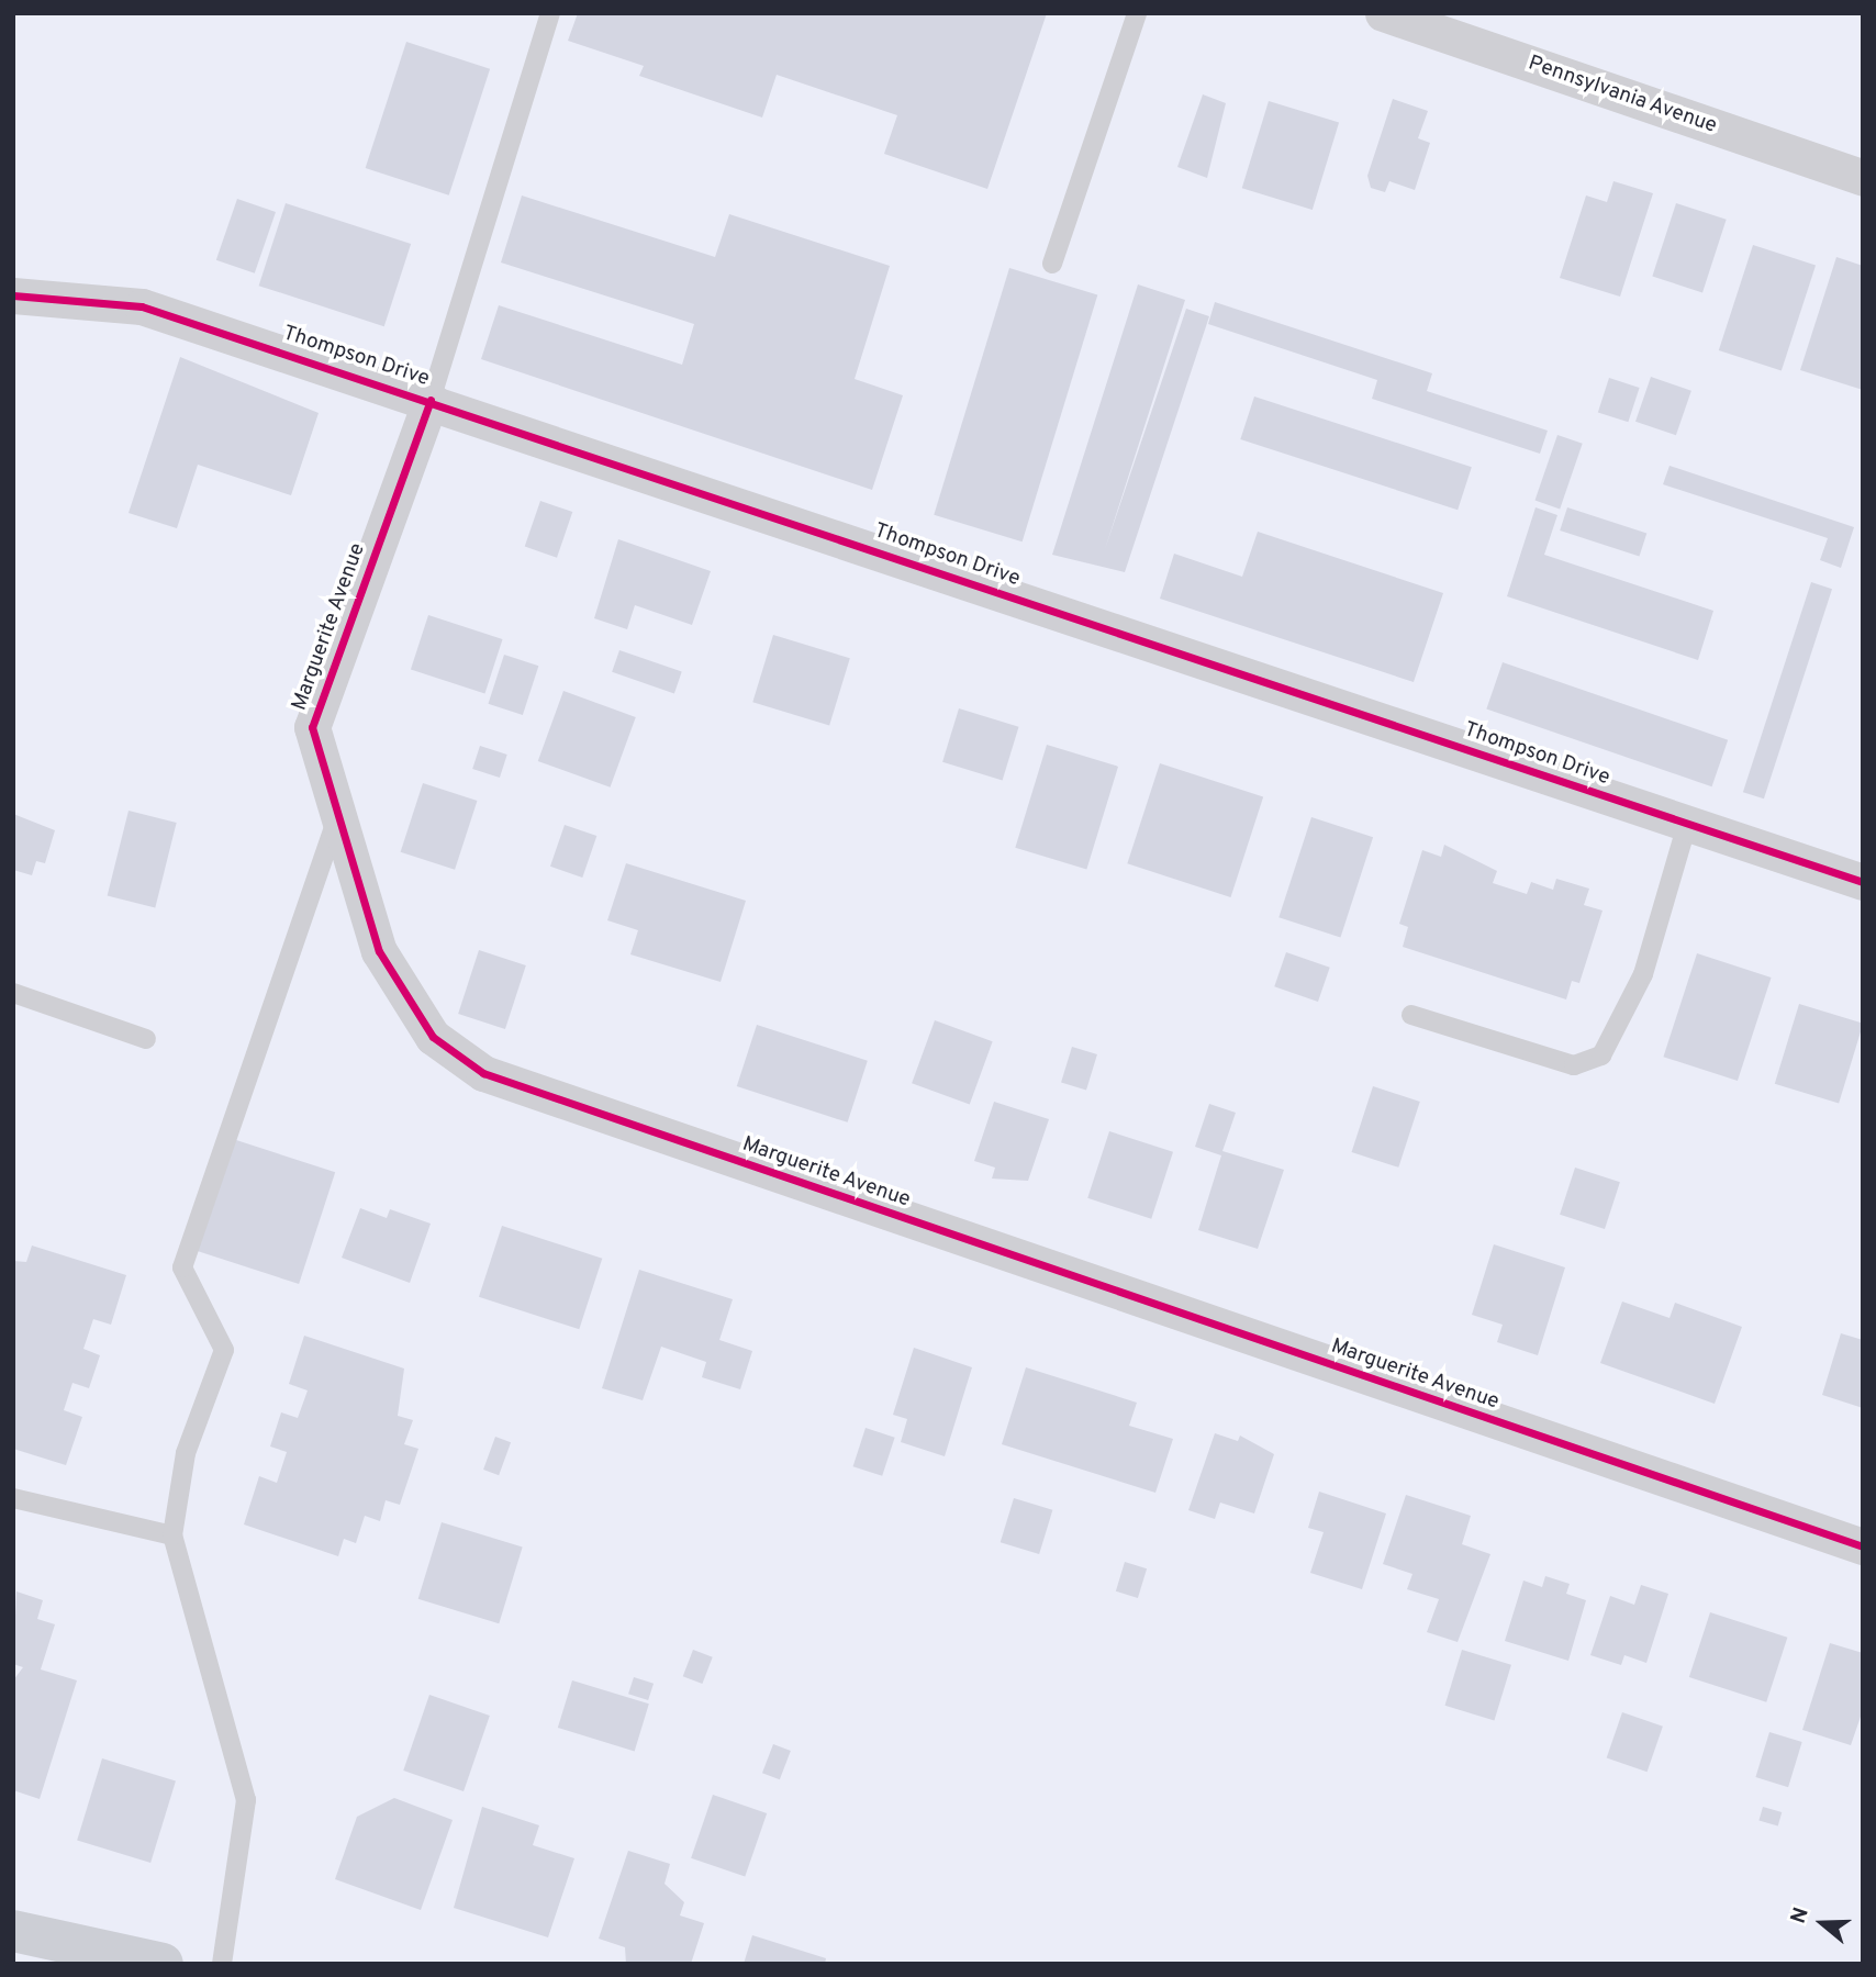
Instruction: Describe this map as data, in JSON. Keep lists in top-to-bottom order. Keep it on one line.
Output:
{"streets":{"street":["Pennsylvania Avenue","Thompson Drive","Marguerite Avenue"]},"crossings":[["Thompson Drive","Marguerite Avenue"]],"north":"left"}
